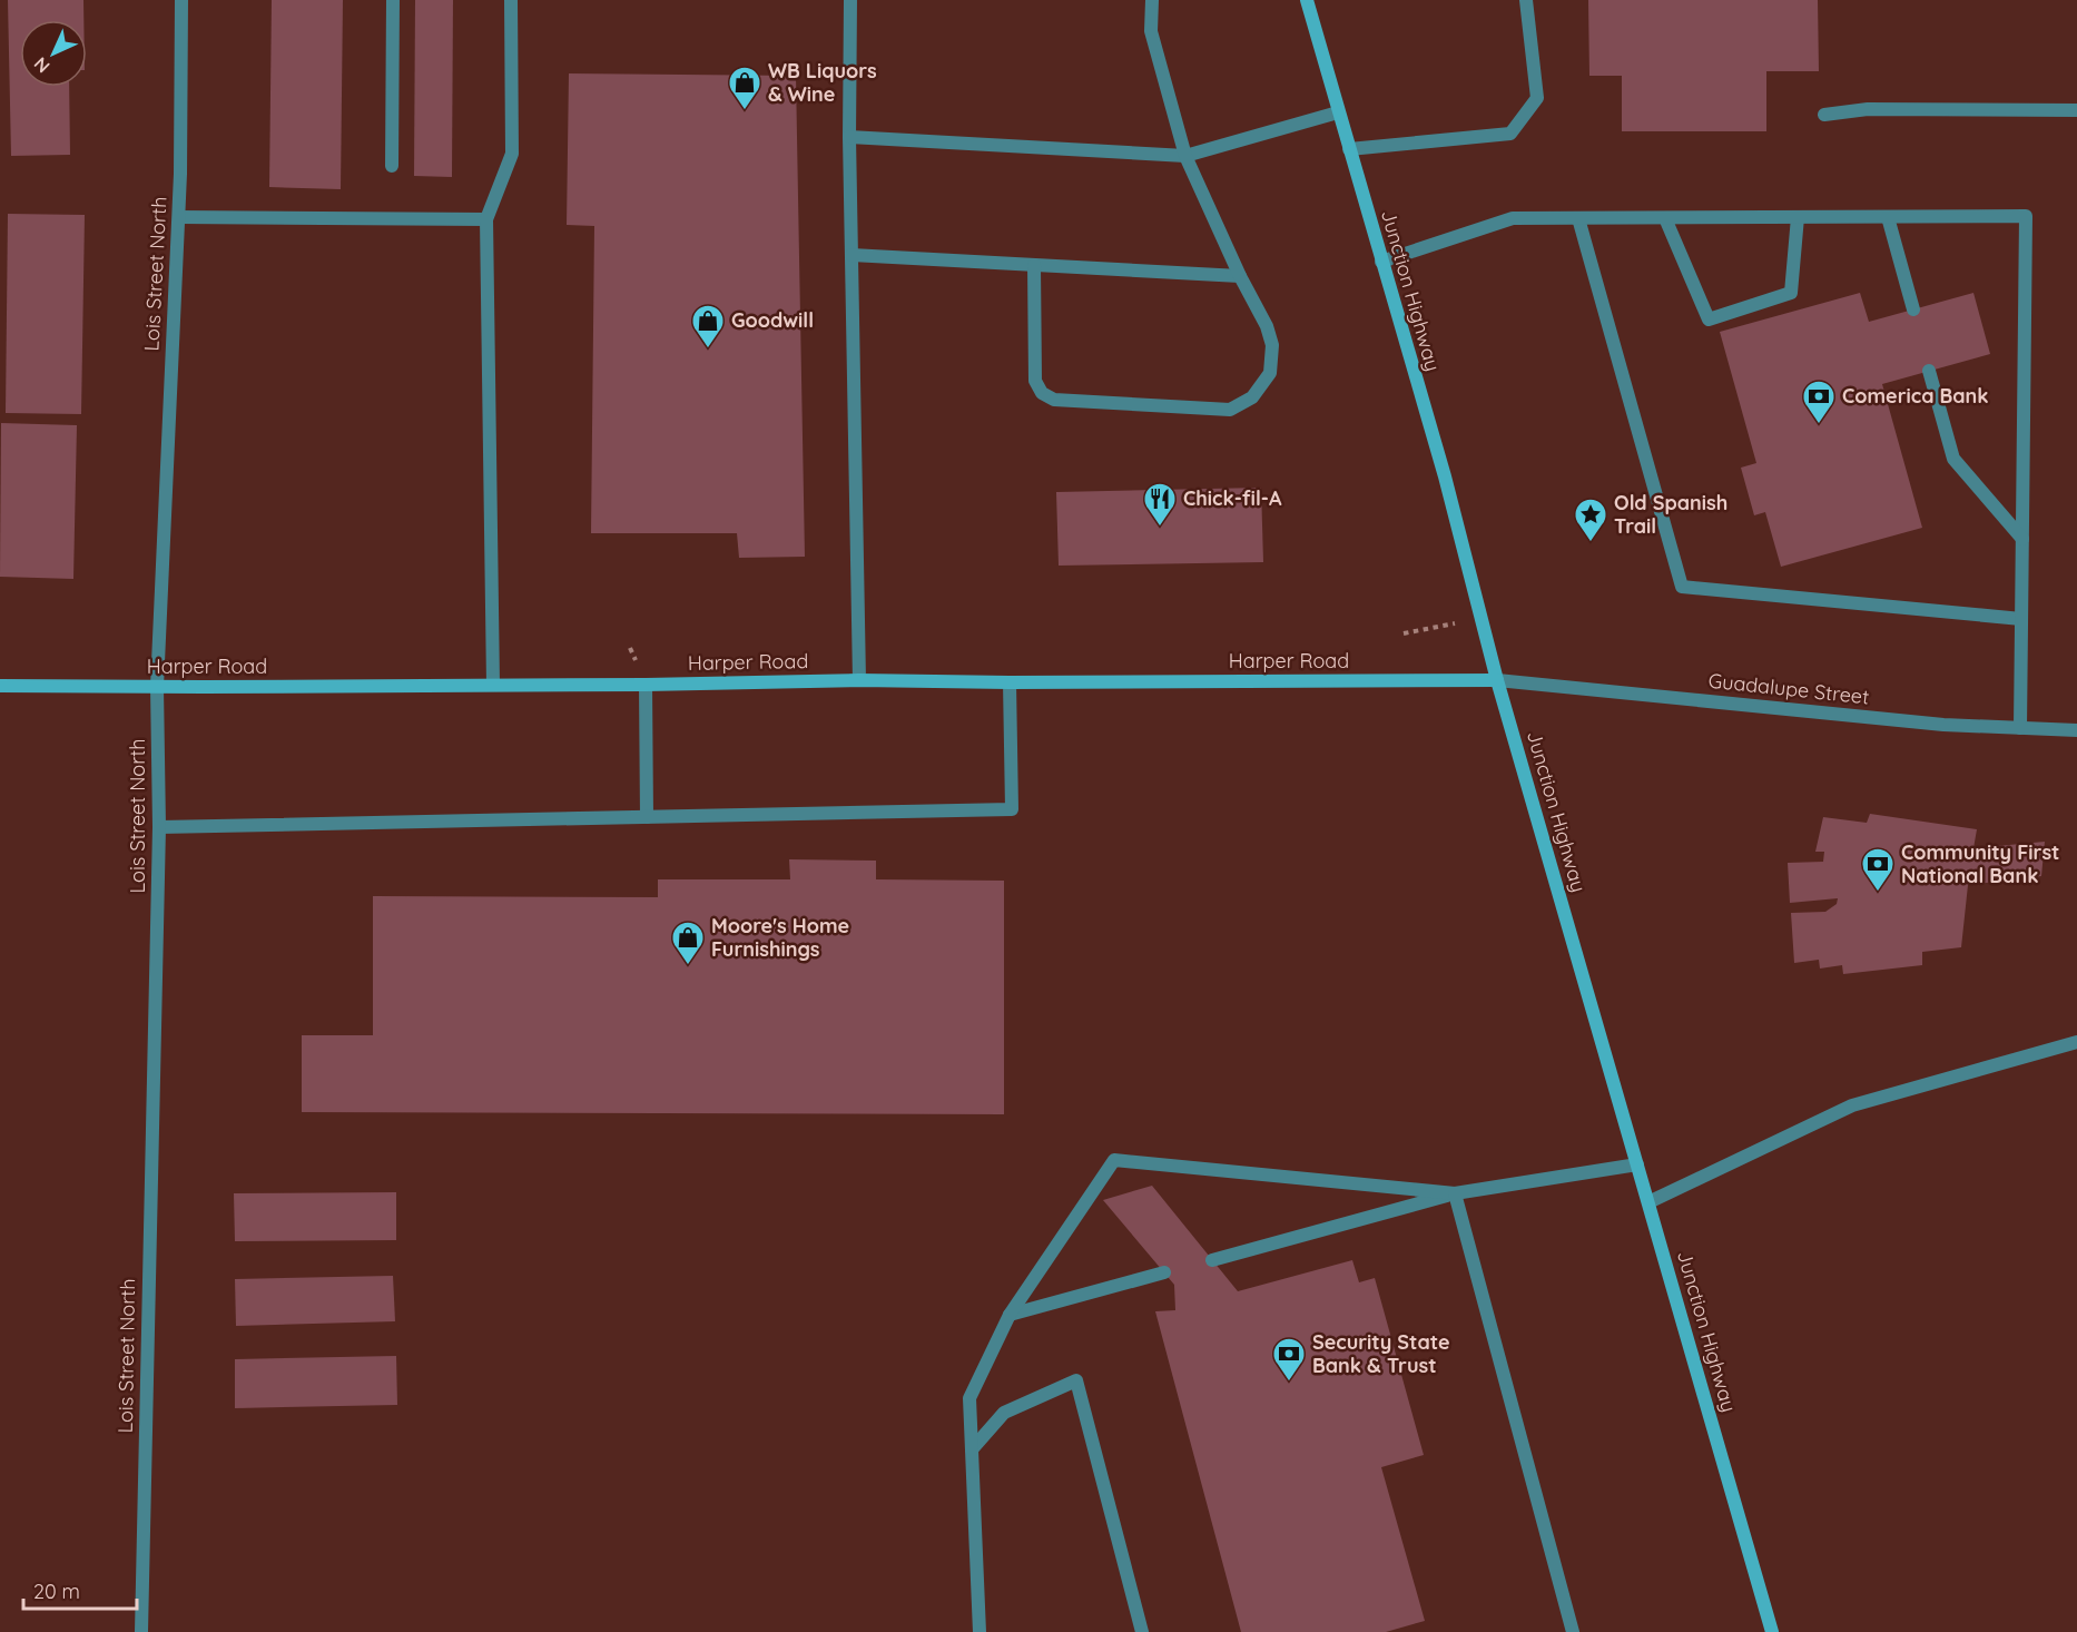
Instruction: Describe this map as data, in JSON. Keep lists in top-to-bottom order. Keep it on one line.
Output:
{"streets":{"main road":["Junction Highway","Harper Road"],"street":["Lois Street North","Guadalupe Street"]},"crossings":[["Lois Street North","Harper Road"],["Junction Highway","Harper Road"],["Junction Highway","Guadalupe Street"],["Harper Road","Guadalupe Street"]],"places":{"shop":["WB Liquors & Wine","Goodwill","Moore's Home Furnishings"],"bank":["Comerica Bank","Community First National Bank","Security State Bank & Trust"],"restaurant":["Chick-fil-A"],"place":["Old Spanish Trail"]},"scale_bar":"20 m","north":"bottom left"}
